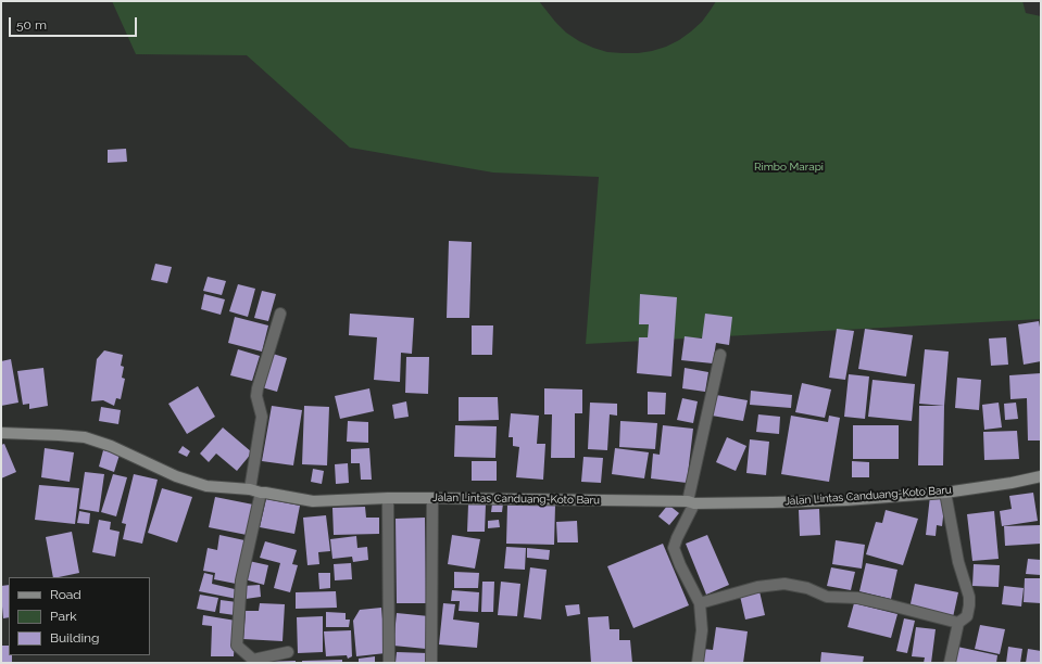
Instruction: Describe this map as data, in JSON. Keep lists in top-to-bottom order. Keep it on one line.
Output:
{"streets":{"main road":["Jalan Lintas Canduang-Koto Baru"]},"parks":["Rimbo Marapi"],"legend":["Road","Park","Building"],"scale_bar":"50 m"}
